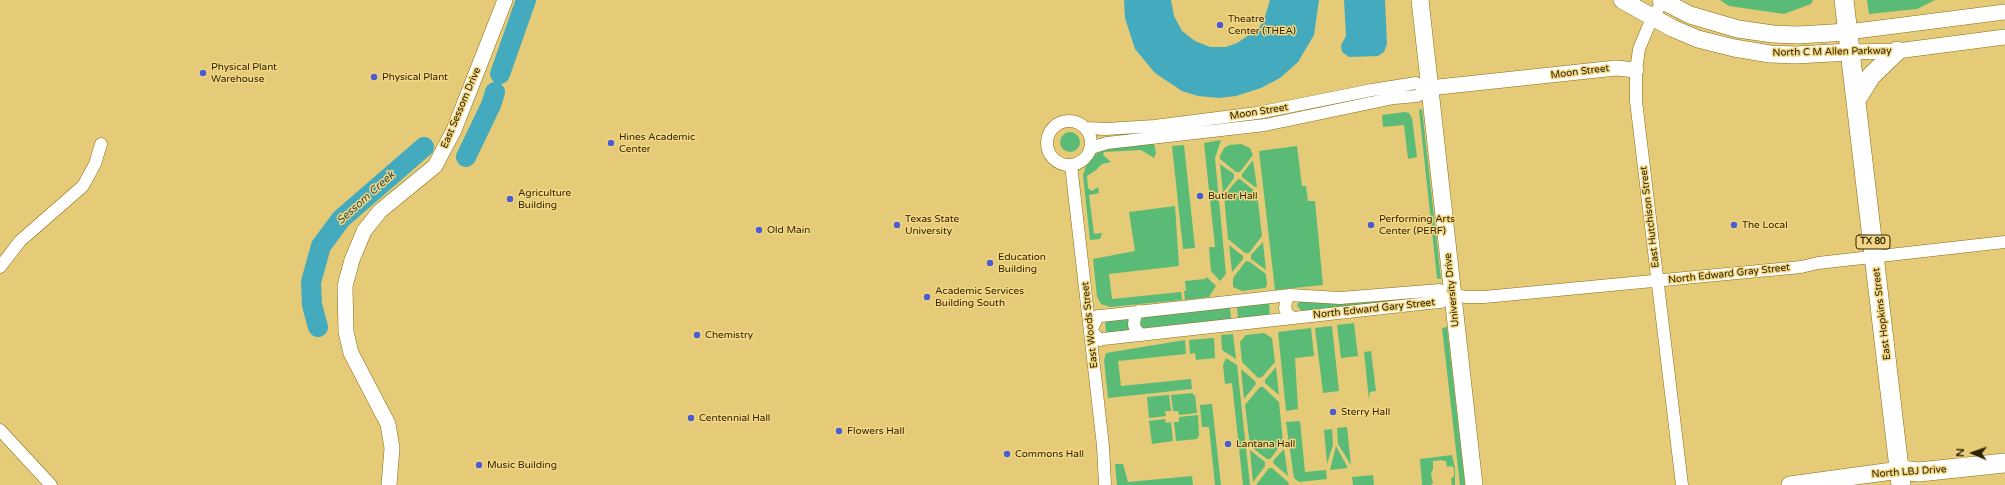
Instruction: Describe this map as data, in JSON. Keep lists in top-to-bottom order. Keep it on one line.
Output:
{"streets":{"main road":["North C M Allen Parkway","TX 80","University Drive","East Hopkins Street","North LBJ Drive"],"street":["Moon Street","East Sessom Drive","East Hutchison Street","North Edward Gray Street","North Edward Gary Street","East Woods Street"]},"crossings":[["North C M Allen Parkway","East Hutchison Street"],["North C M Allen Parkway","East Hopkins Street"],["Moon Street","East Hutchison Street"],["Moon Street","University Drive"],["Moon Street","East Woods Street"],["East Hutchison Street","North Edward Gray Street"],["North Edward Gray Street","University Drive"],["North Edward Gray Street","North Edward Gary Street"],["North Edward Gray Street","East Hopkins Street"],["University Drive","North Edward Gary Street"],["North Edward Gary Street","East Woods Street"],["East Hopkins Street","North LBJ Drive"]],"water":["Sessom Creek"],"places":["Theatre Center (THEA)","Physical Plant Warehouse","Physical Plant","Hines Academic Center","Butler Hall","Agriculture Building","Texas State University","Performing Arts Center (PERF)","The Local","Old Main","Education Building","Academic Services Building South","Chemistry","Sterry Hall","Centennial Hall","Flowers Hall","Lantana Hall","Commons Hall","Music Building"],"north":"left"}
